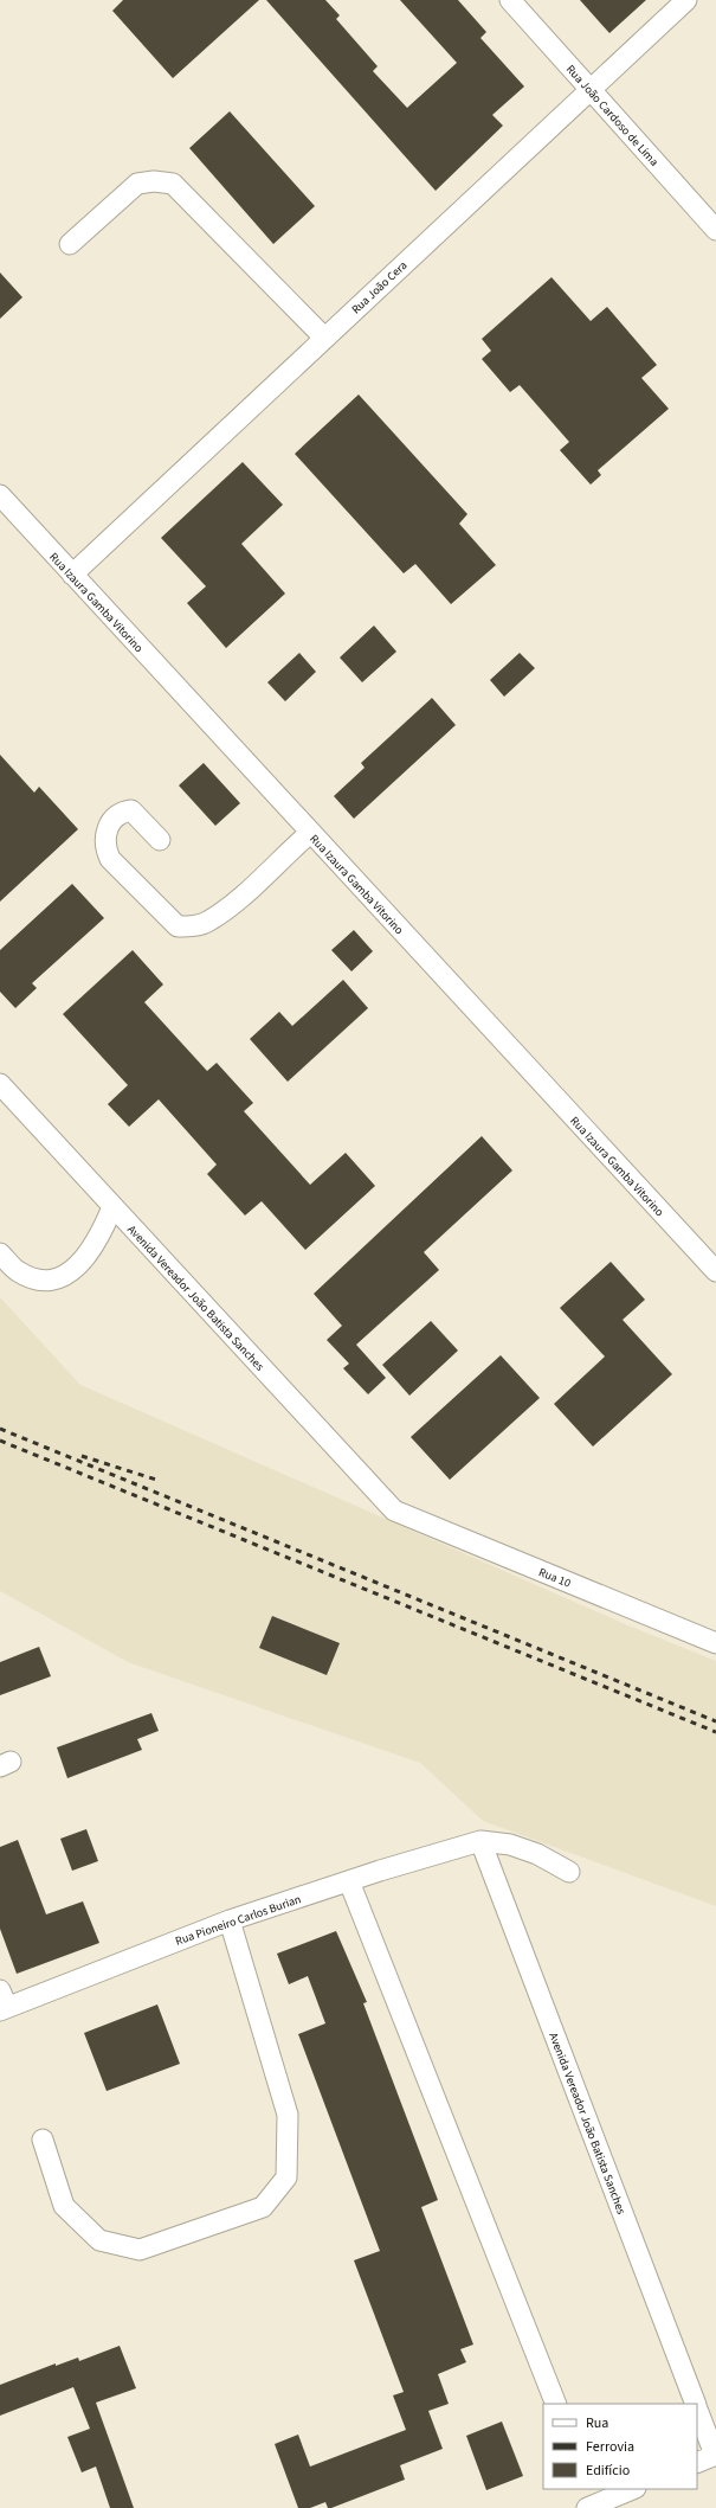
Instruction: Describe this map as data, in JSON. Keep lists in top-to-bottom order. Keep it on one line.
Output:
{"streets":{"street":["Rua João Cardoso de Lima","Rua João Cera","Rua Izaura Gamba Vitorino","Avenida Vereador João Batista Sanches","Rua 10","Rua Pioneiro Carlos Burian"]},"crossings":[["Rua João Cardoso de Lima","Rua João Cera"],["Rua João Cera","Rua Izaura Gamba Vitorino"],["Avenida Vereador João Batista Sanches","Rua 10"],["Avenida Vereador João Batista Sanches","Rua Pioneiro Carlos Burian"]],"legend":["Rua","Ferrovia","Edifício"]}
